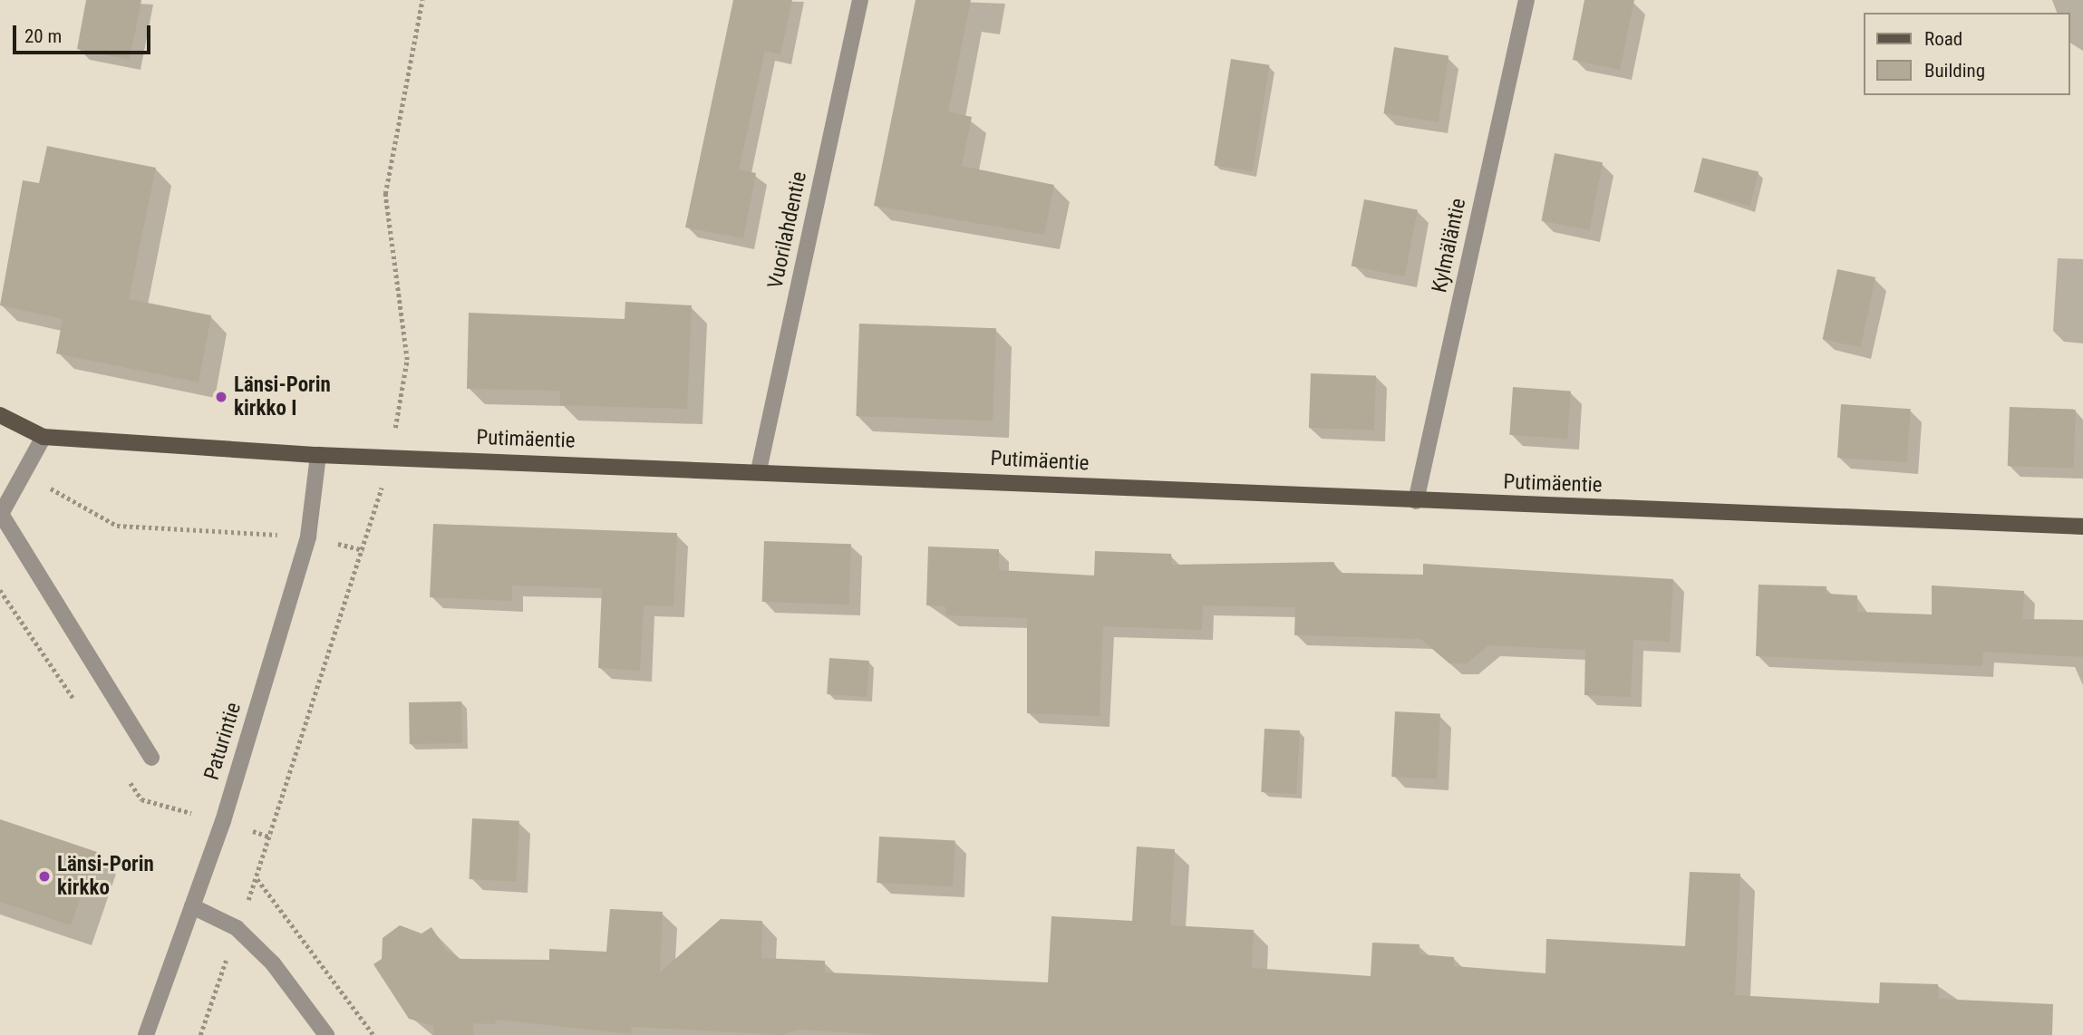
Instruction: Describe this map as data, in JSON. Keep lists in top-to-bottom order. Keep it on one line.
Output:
{"streets":{"main road":["Putimäentie"],"street":["Vuorilahdentie","Kylmäläntie","Paturintie"]},"crossings":[["Vuorilahdentie","Putimäentie"],["Kylmäläntie","Putimäentie"],["Putimäentie","Paturintie"]],"places":["Länsi-Porin kirkko I","Länsi-Porin kirkko"],"legend":["Road","Building"],"scale_bar":"20 m"}
